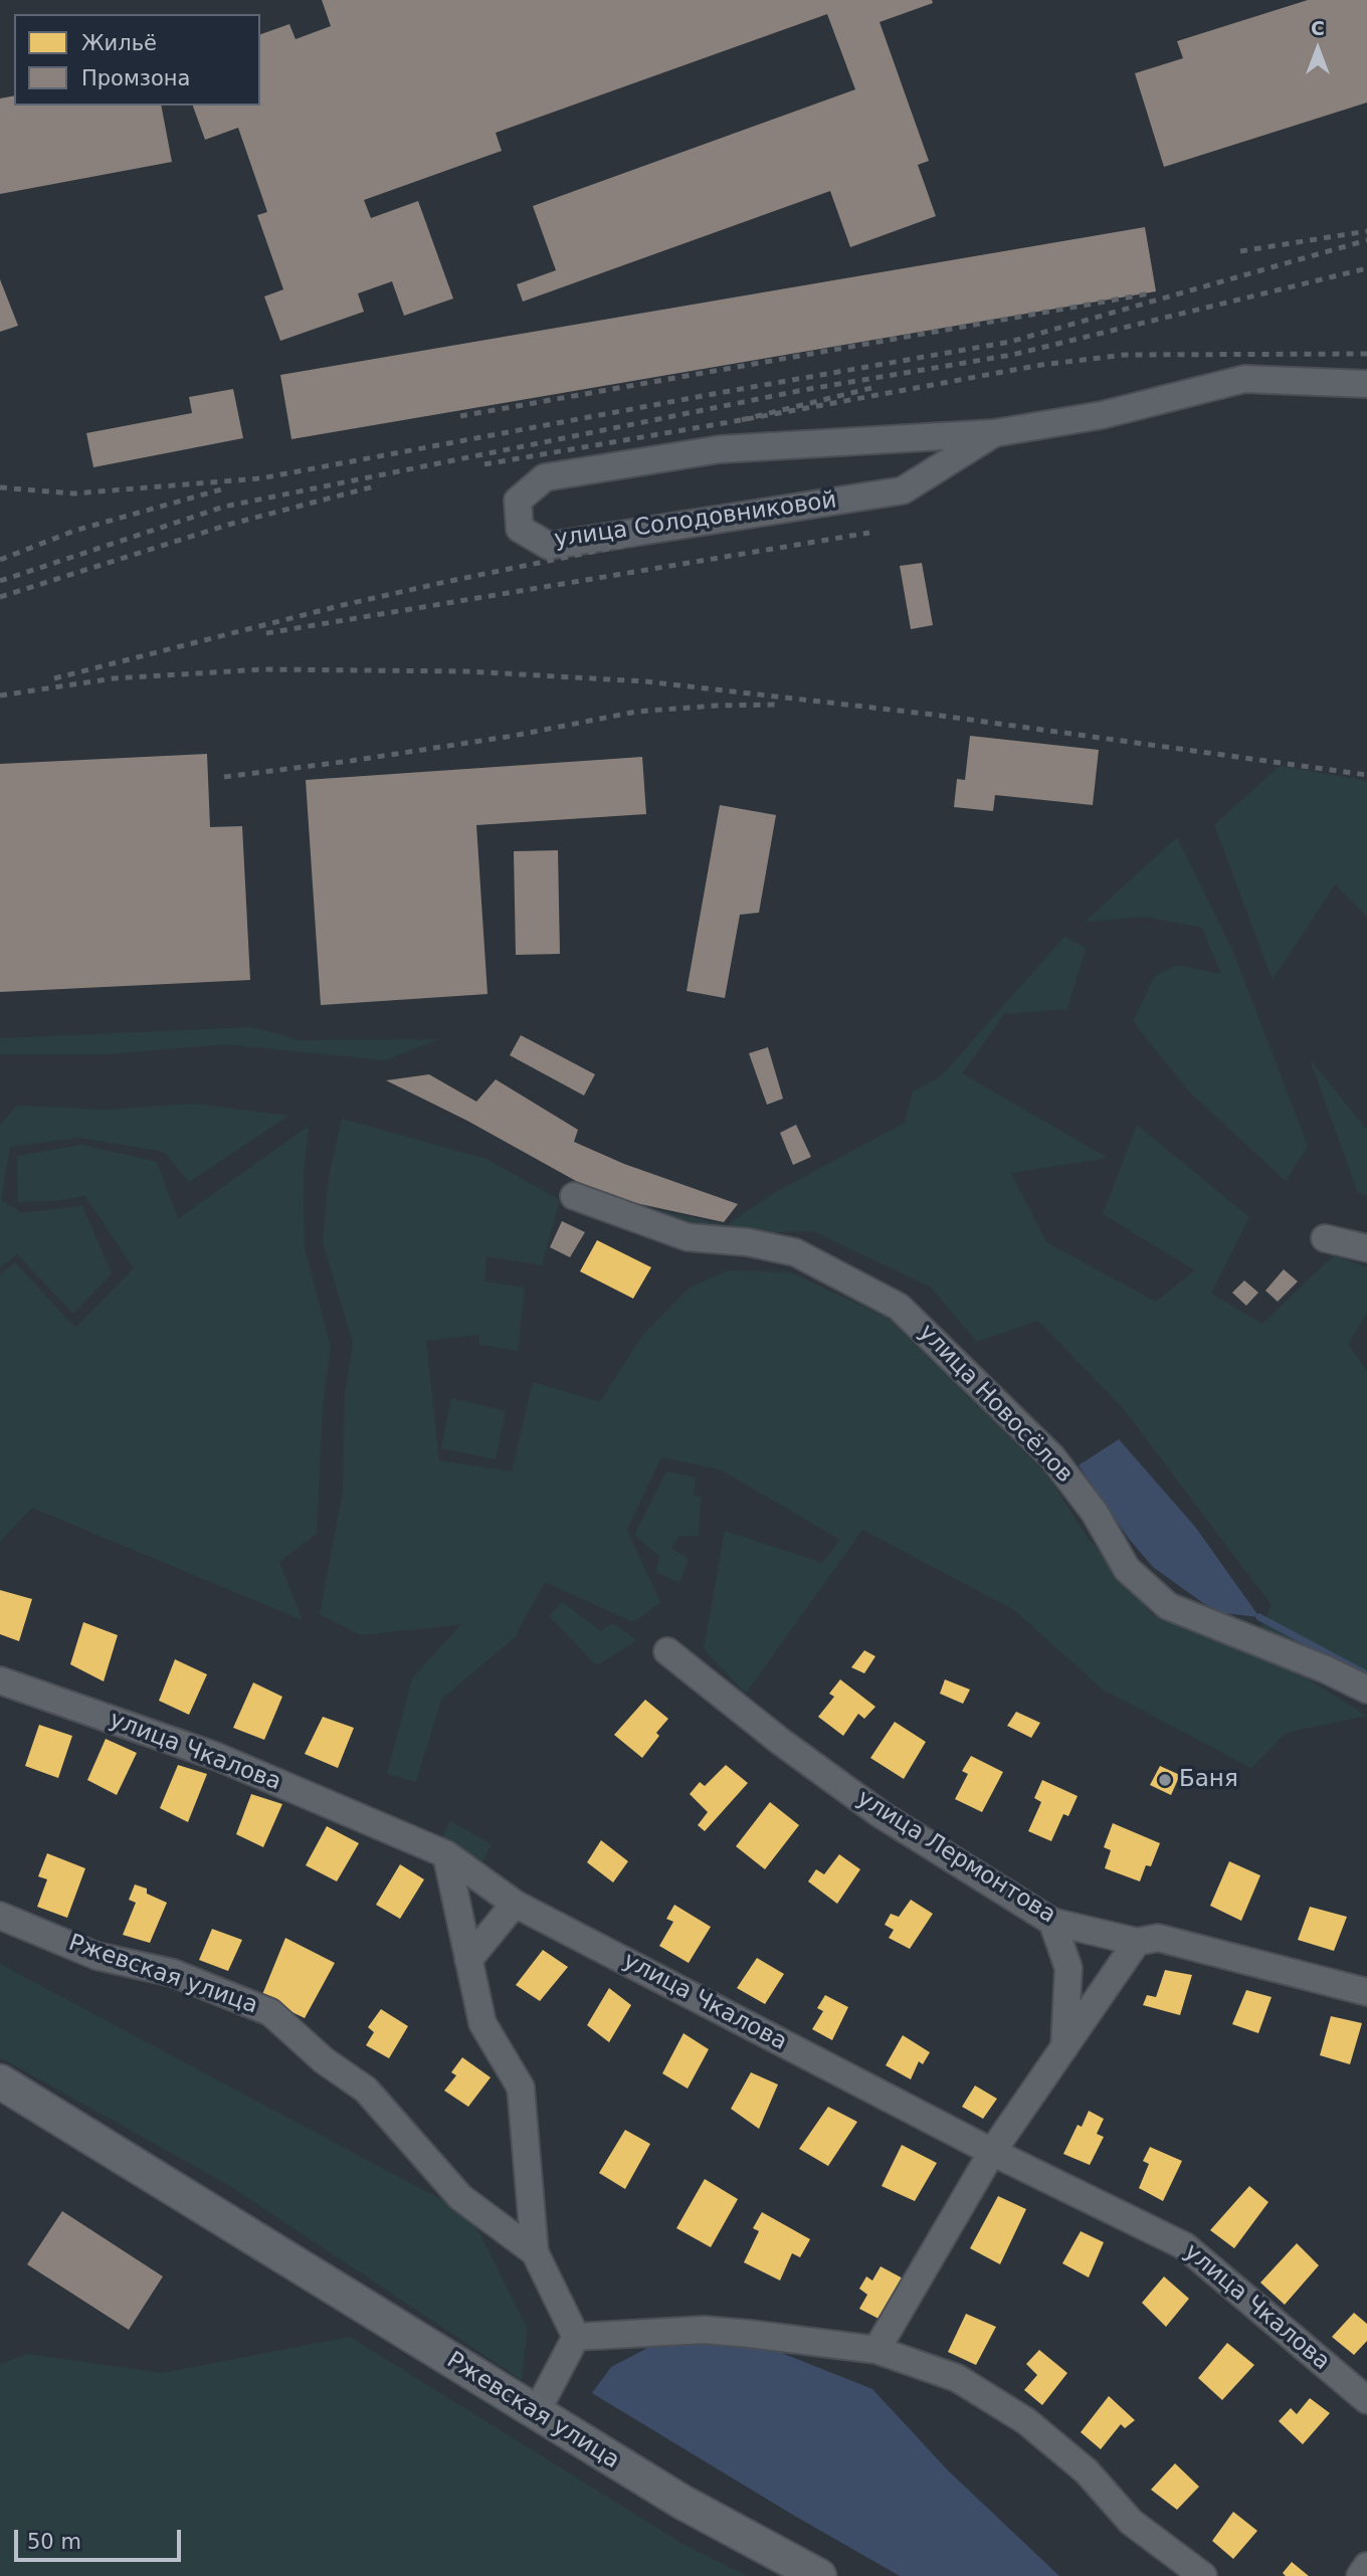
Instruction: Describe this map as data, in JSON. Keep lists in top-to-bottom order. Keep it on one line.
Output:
{"streets":{"main road":["Ржевская улица"],"street":["улица Солодовниковой","улица Новосёлов","улица Чкалова","улица Лермонтова"]},"places":["Баня"],"legend":["Жильё","Промзона"],"scale_bar":"50 m","north":"top"}
